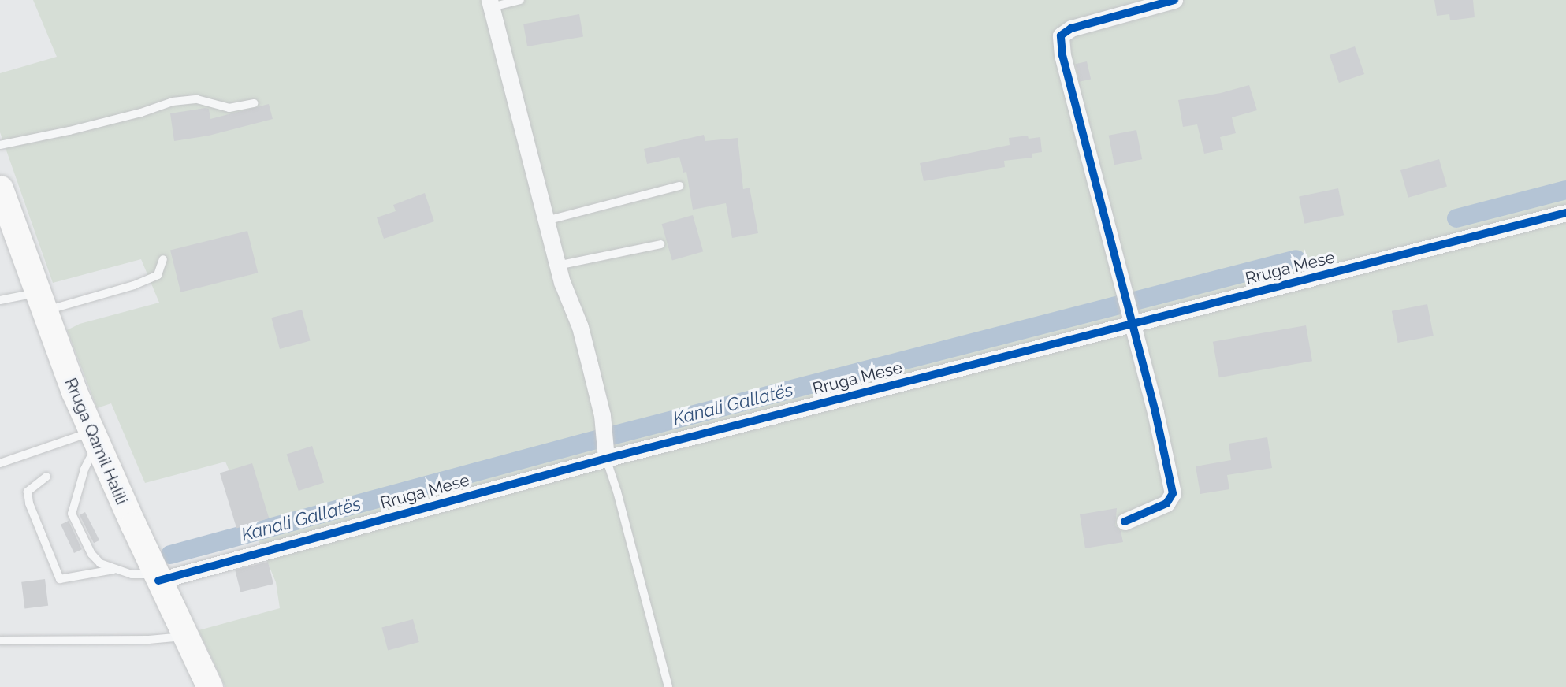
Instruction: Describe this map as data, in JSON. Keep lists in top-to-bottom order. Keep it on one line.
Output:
{"streets":{"main road":["Rruga Qamil Halili"],"street":["Rruga Mese"]},"crossings":[["Rruga Mese","Rruga Qamil Halili"]],"water":["Kanali Gallatës"]}
